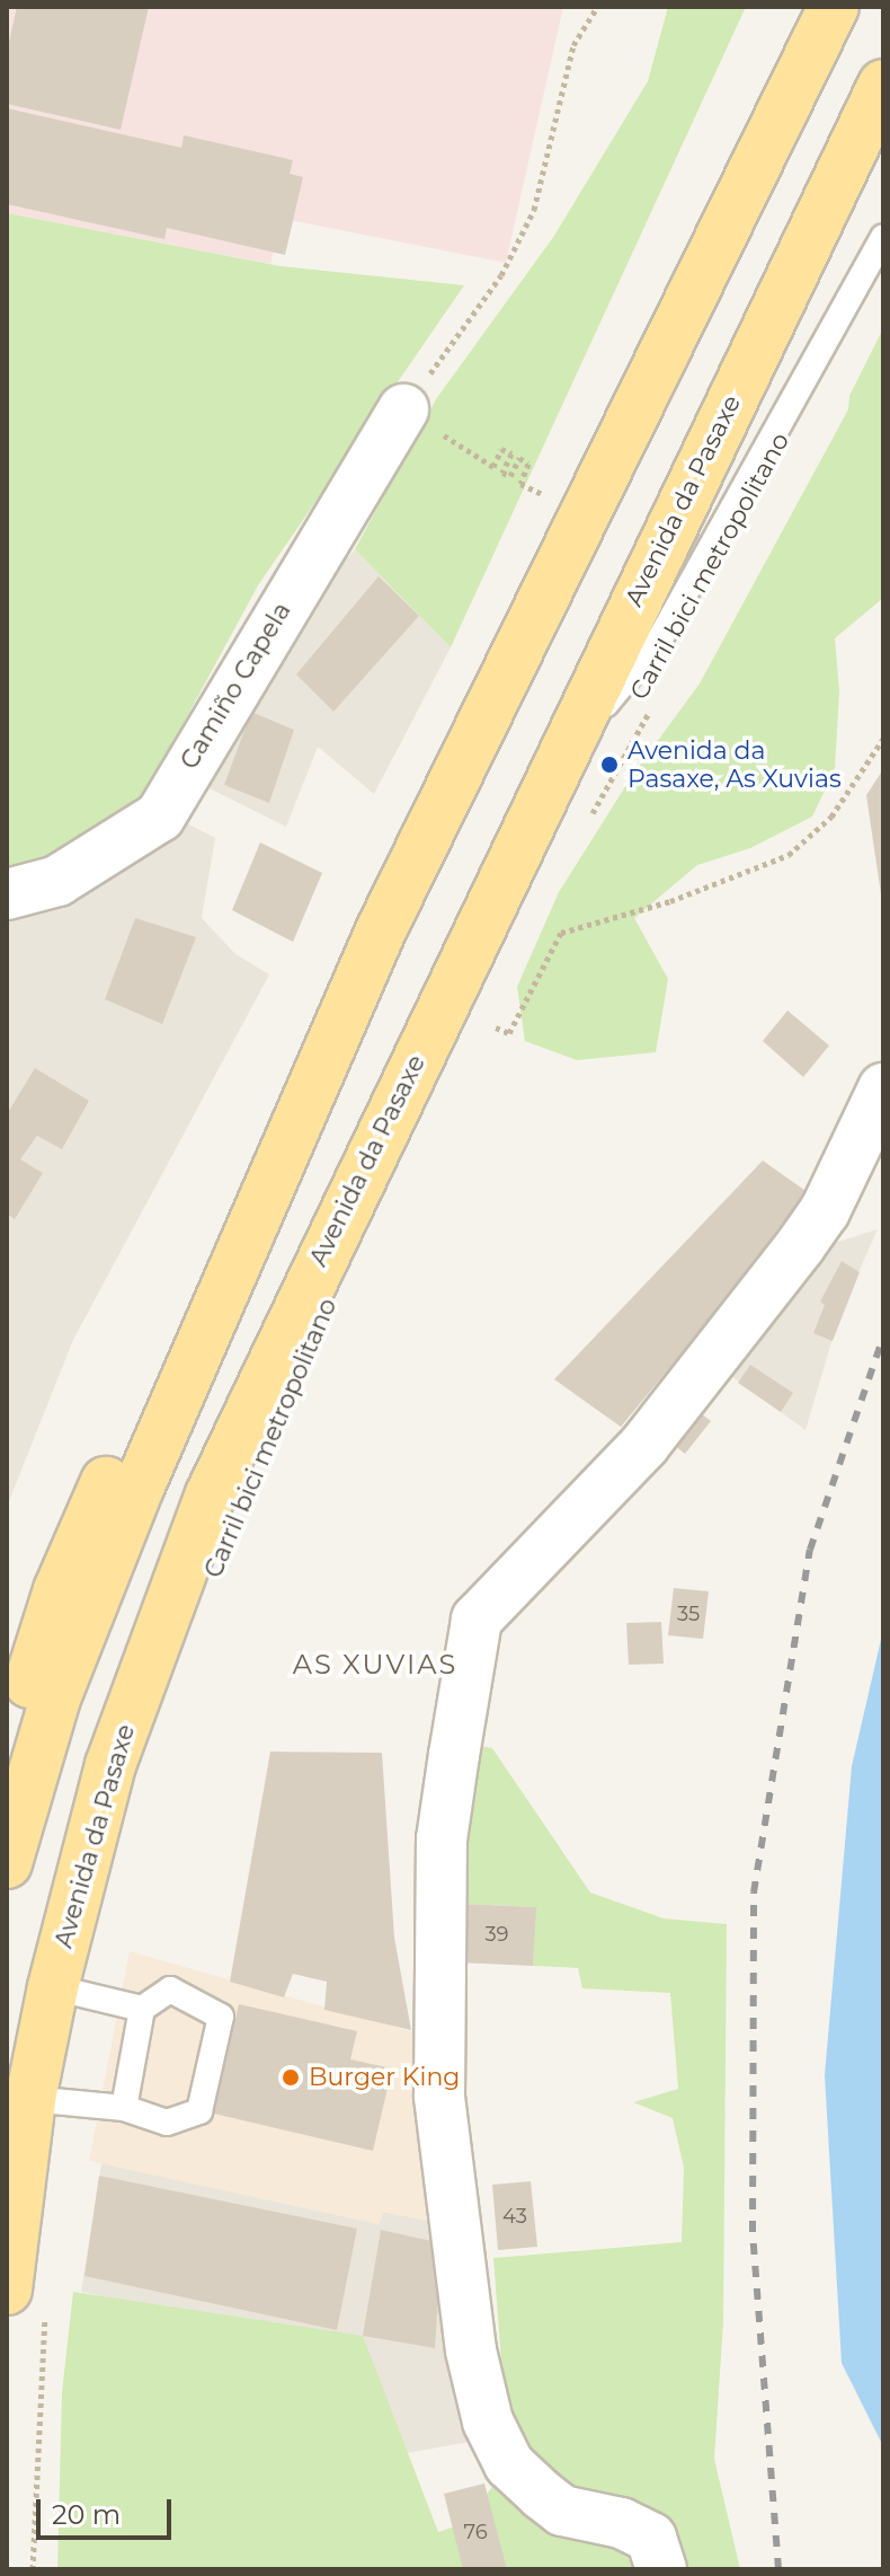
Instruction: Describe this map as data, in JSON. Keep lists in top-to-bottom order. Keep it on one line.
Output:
{"streets":{"main road":["Avenida da Pasaxe"],"street":["Camiño Capela"],"path":["Carril bici metropolitano"]},"districts":["AS XUVIAS"],"places":["Avenida da Pasaxe, As Xuvias","Burger King"],"house_numbers":["35","39","43","76"],"scale_bar":"20 m"}
